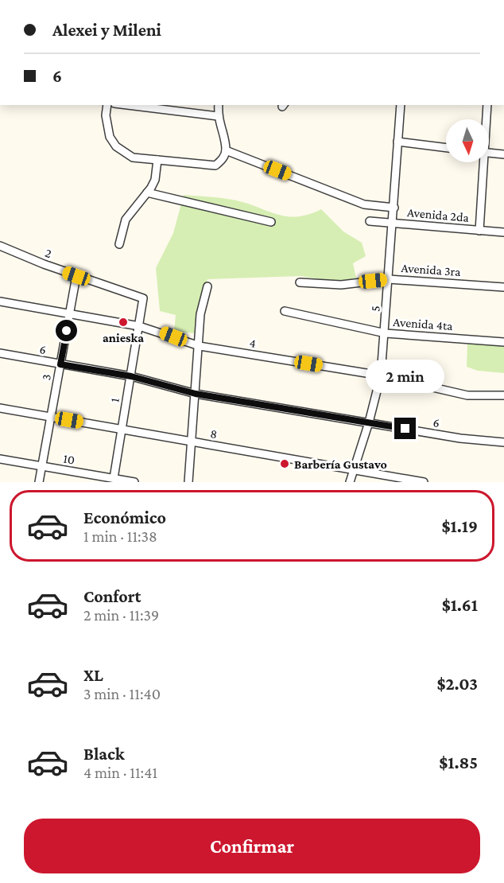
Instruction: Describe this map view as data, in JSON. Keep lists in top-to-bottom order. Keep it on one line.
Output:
{"streets":{"street":["Avenida 2da","2","Avenida 3ra","5","Avenida 4ta","4","6","3","1","8","10"]},"crossings":[["Avenida 2da","5"],["2","3"],["2","1"],["Avenida 3ra","5"],["5","Avenida 4ta"],["5","4"],["5","6"],["5","8"],["4","3"],["4","1"],["6","3"],["6","1"],["3","8"],["3","10"],["1","8"],["1","10"]],"places":["anieska","Barbería Gustavo"],"north":"bottom","page":{"banner":["Alexei y Mileni","6"],"bubble":"2 min","list":[{"name":"Económico","note":"1 min · 11:38","value":"$1.19"},{"name":"Confort","note":"2 min · 11:39","value":"$1.61"},{"name":"XL","note":"3 min · 11:40","value":"$2.03"},{"name":"Black","note":"4 min · 11:41","value":"$1.85"}],"buttons":"Confirmar"}}
